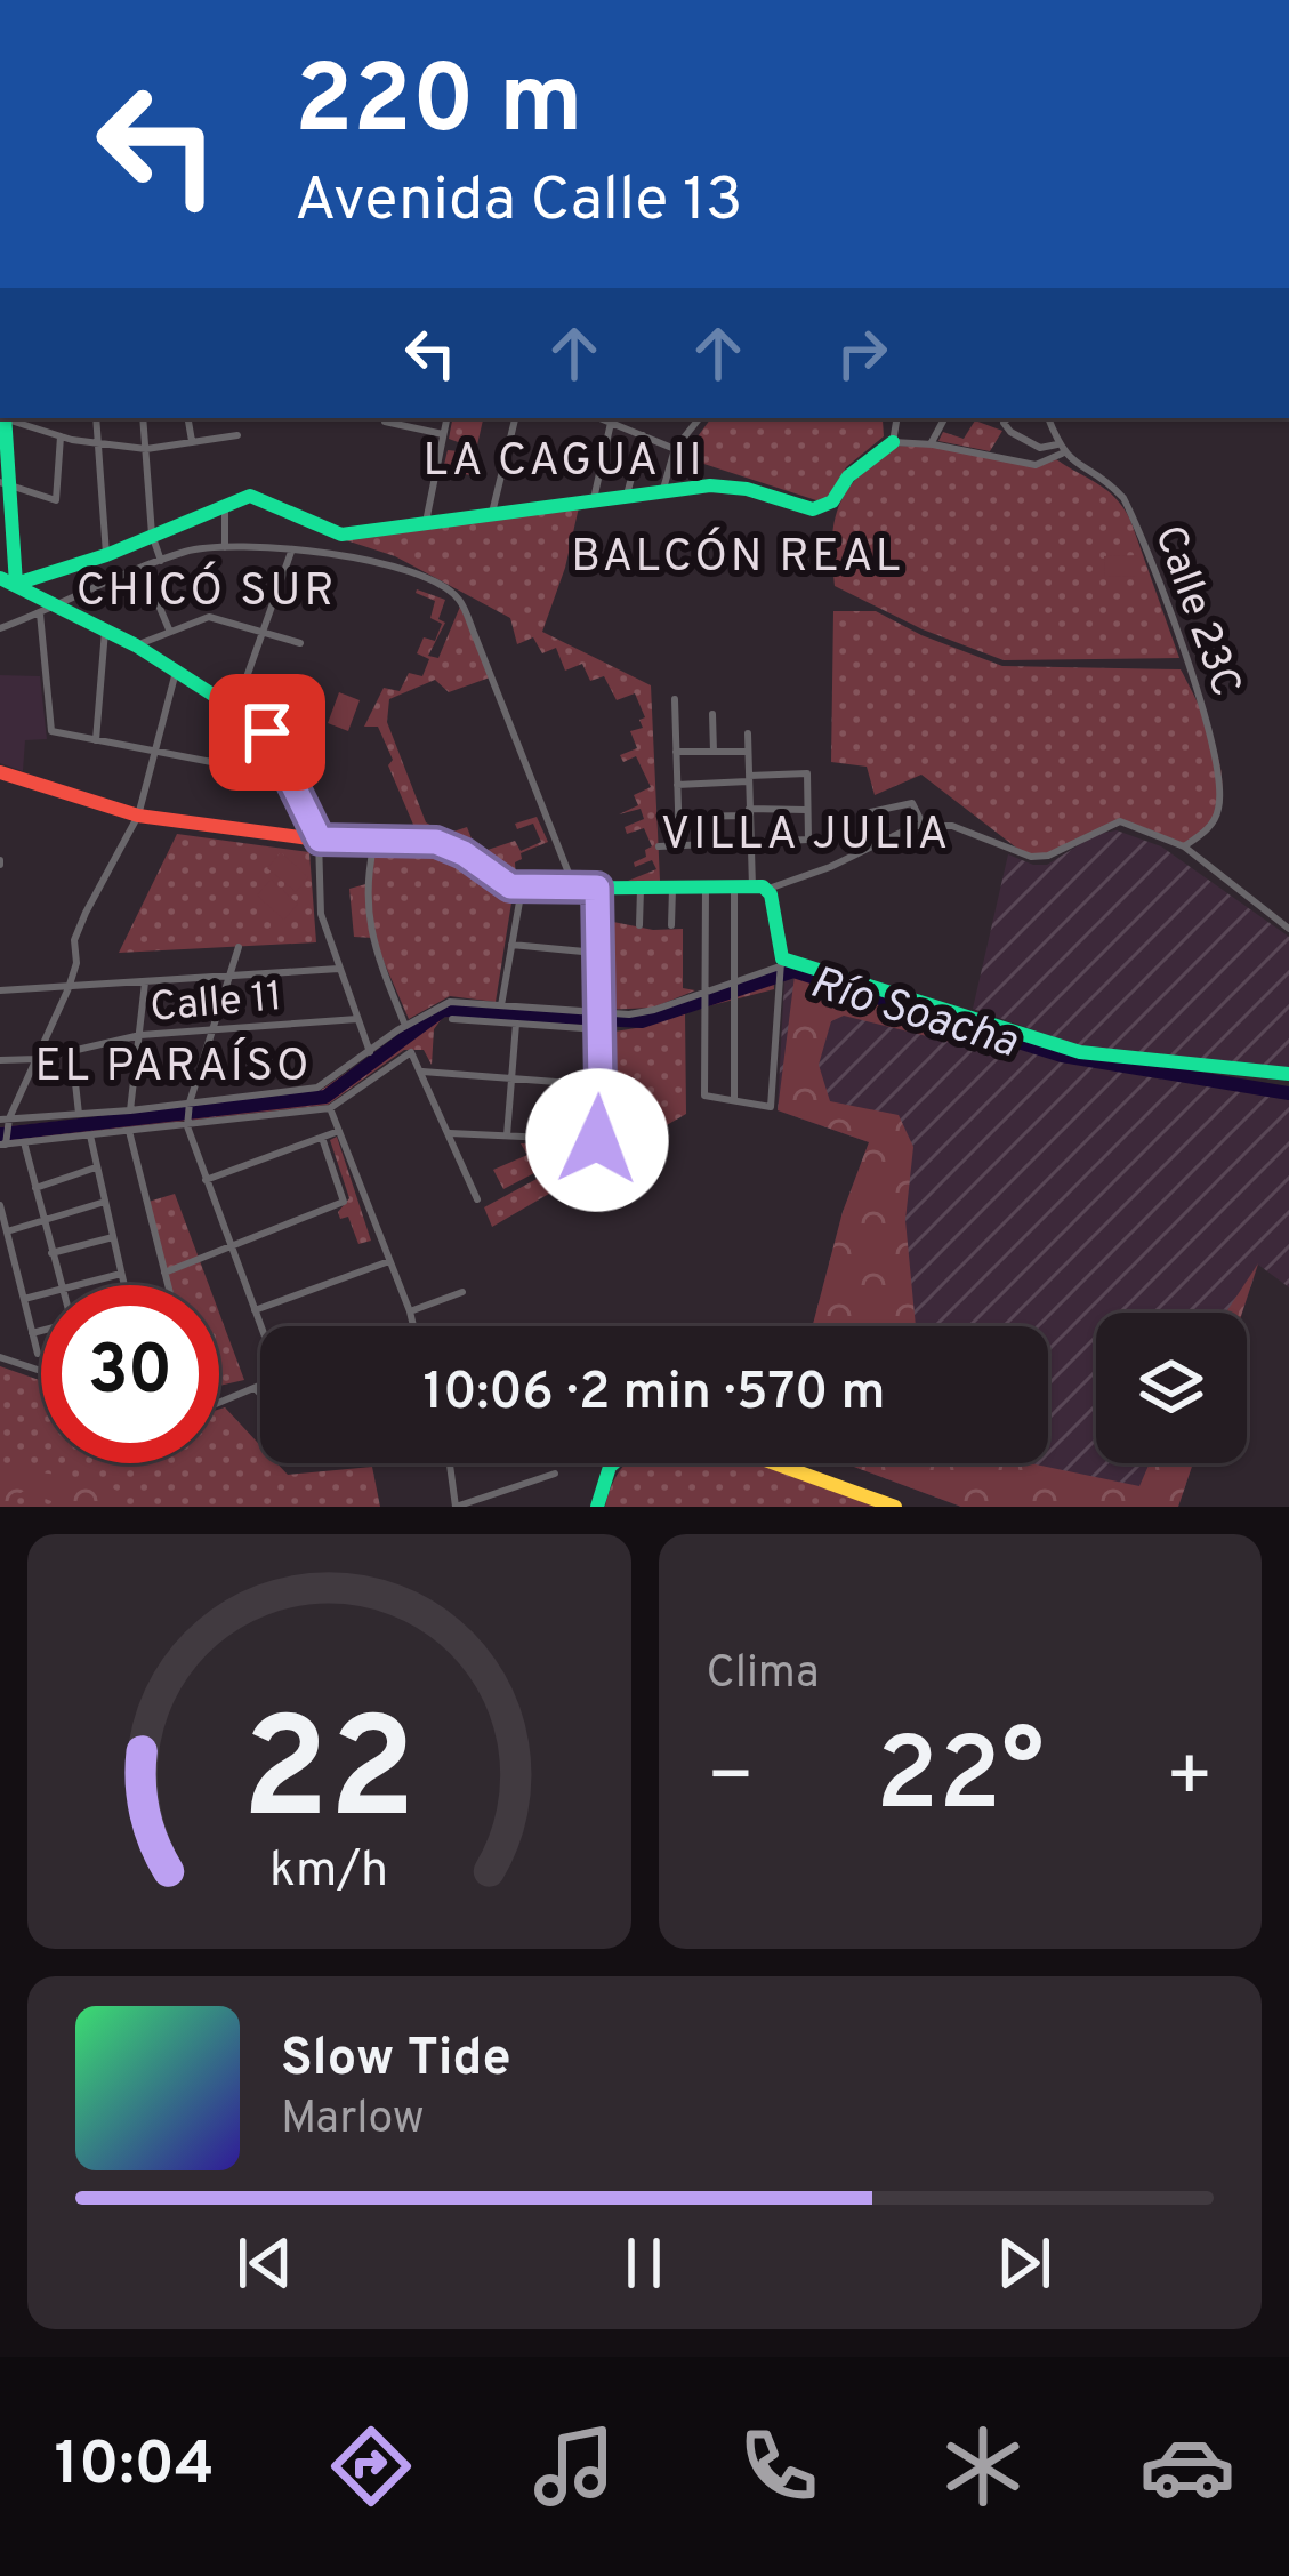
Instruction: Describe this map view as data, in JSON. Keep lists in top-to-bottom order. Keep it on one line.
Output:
{"streets":{"street":["Calle 23C","Calle 11"]},"districts":["LA CAGUA II","BALCÓN REAL","CHICÓ SUR","VILLA JULIA","EL PARAÍSO"],"water":["Río Soacha"],"page":{"turn":["220 m","Avenida Calle 13"],"limit":"30","trip":"10:06 · 2 min · 570 m","tile":"Clima","heat":["−","22°","+"],"song":["Slow Tide","Marlow"],"tabs":"10:04","gauge":["22","km/h"]}}
